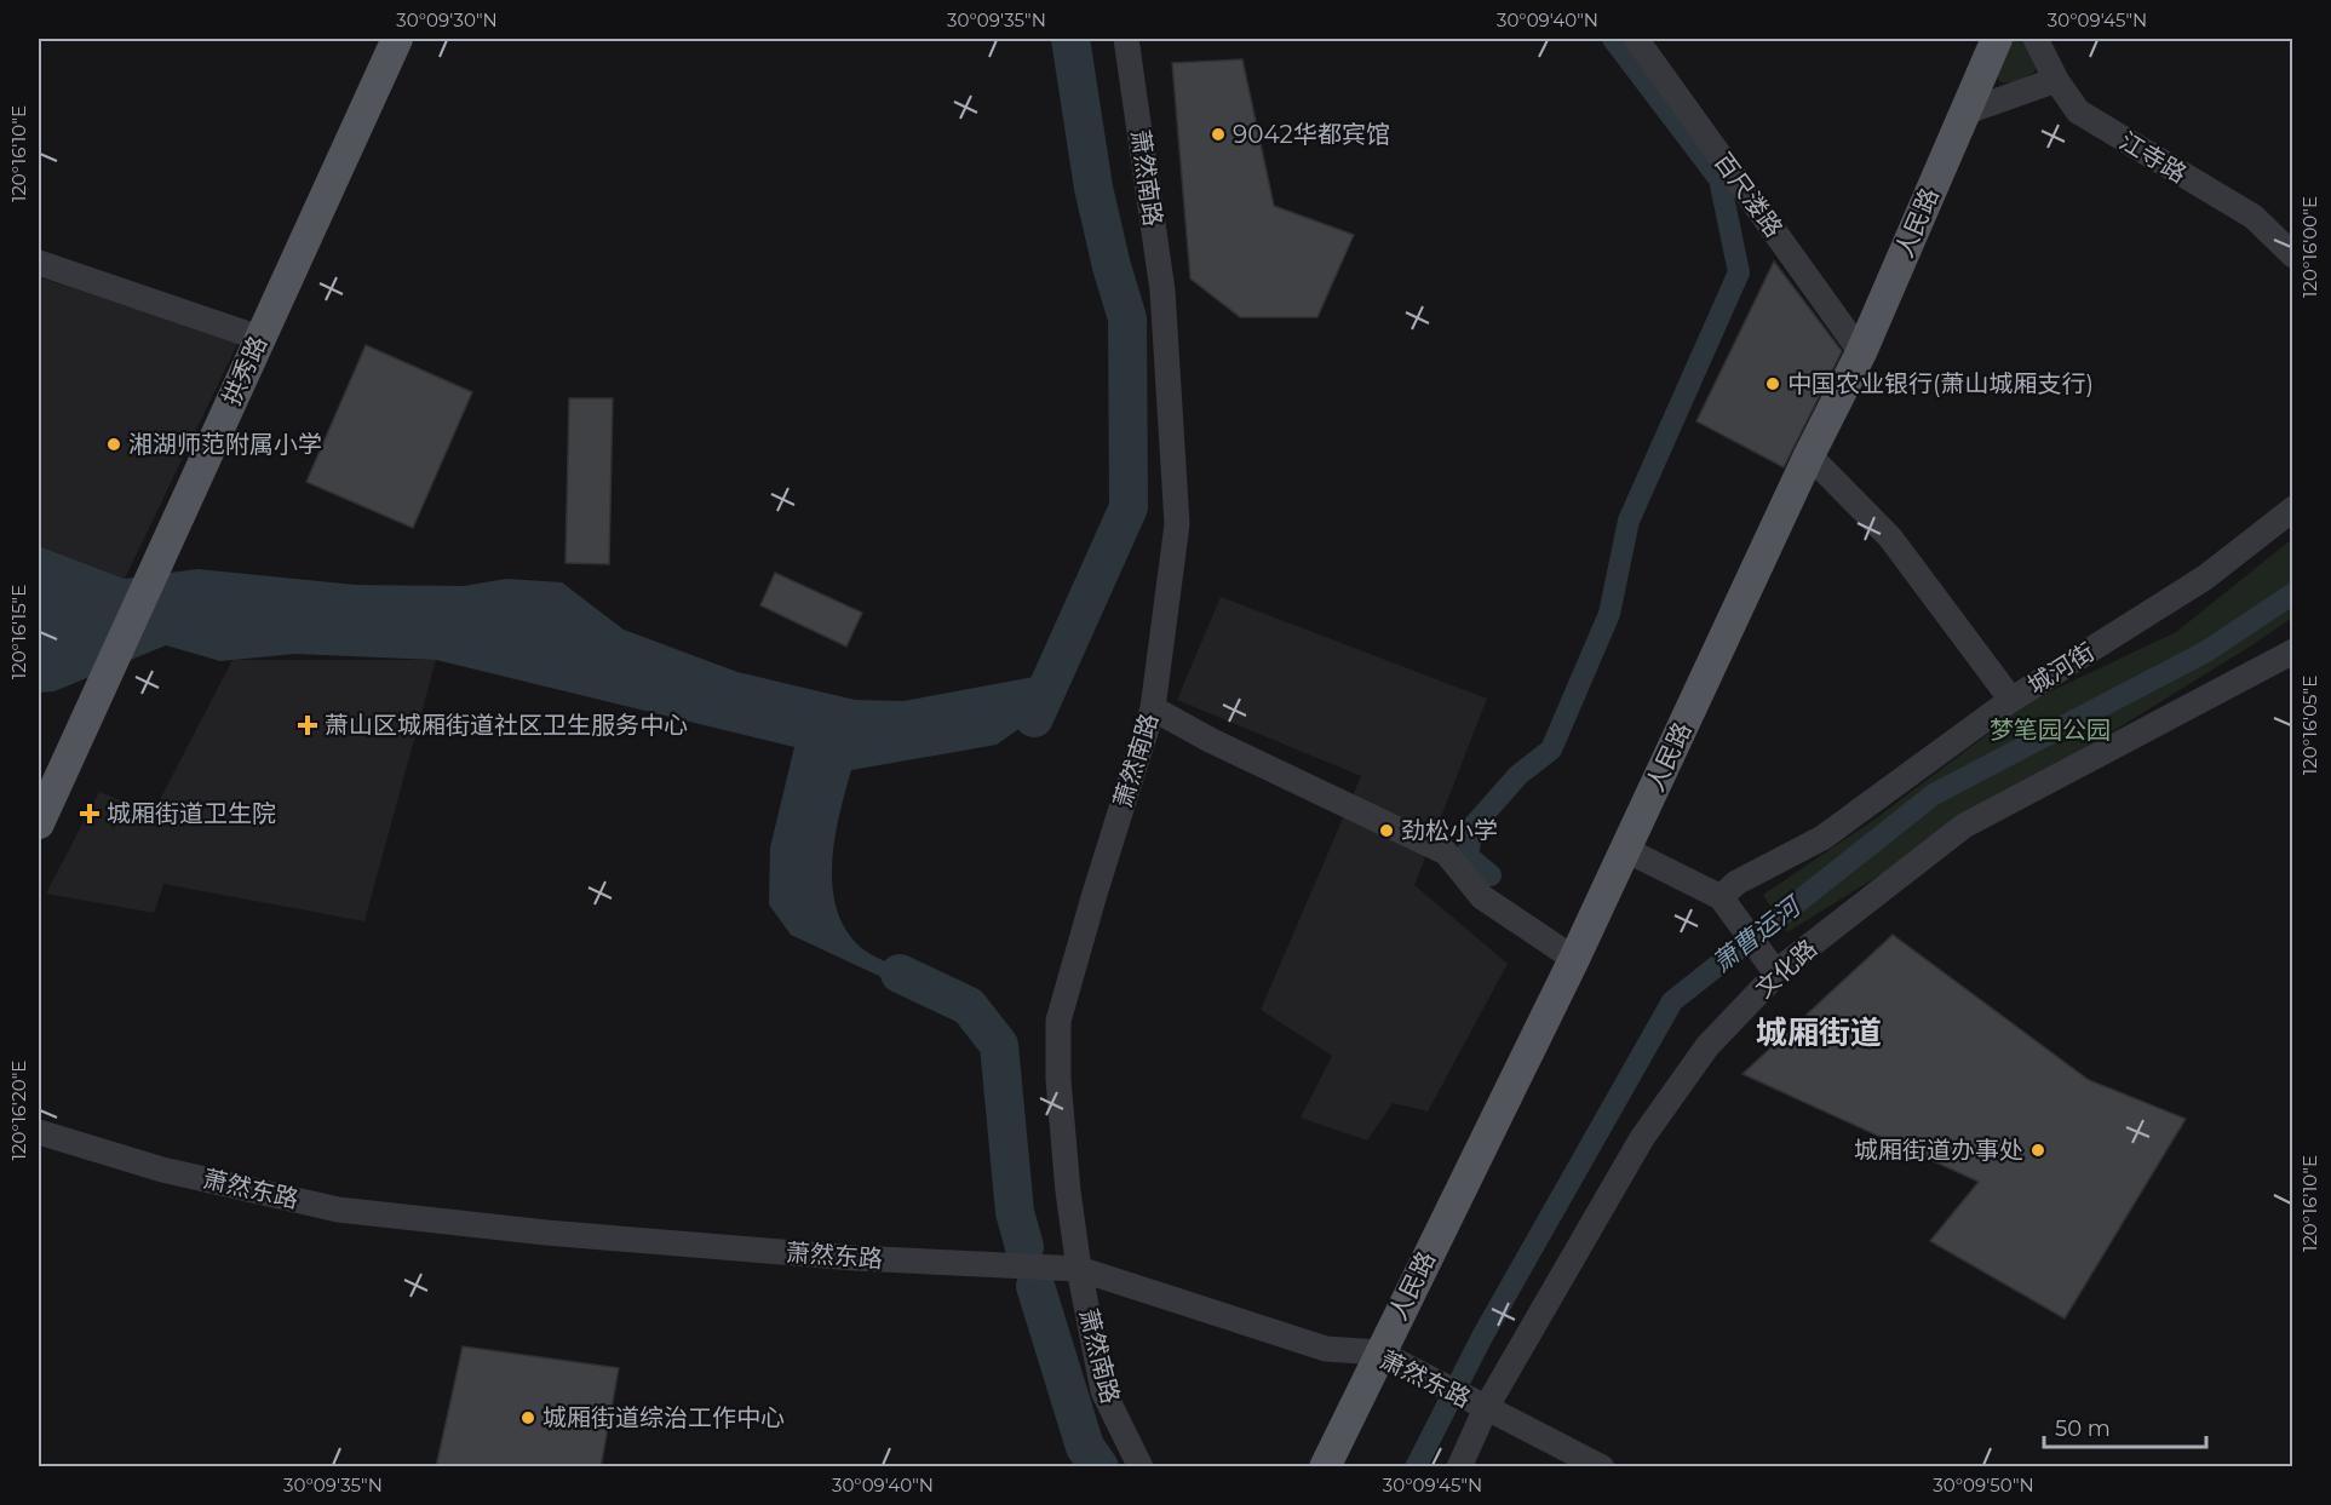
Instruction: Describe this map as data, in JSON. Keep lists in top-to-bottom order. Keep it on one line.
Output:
{"streets":{"main road":["人民路","拱秀路"],"street":["江寺路","萧然南路","百尺溇路","城河街","文化路","萧然东路"]},"crossings":[["萧然南路","萧然东路"],["百尺溇路","人民路"],["人民路","萧然东路"],["文化路","萧然东路"]],"districts":["城厢街道"],"water":["萧曹运河"],"parks":["梦笔园公园"],"places":{"other":["9042华都宾馆","中国农业银行(萧山城厢支行)","湘湖师范附属小学","劲松小学","城厢街道办事处","城厢街道综治工作中心"],"health":["萧山区城厢街道社区卫生服务中心","城厢街道卫生院"]},"scale_bar":"50 m","coordinates":["30°09'30\"N","30°09'35\"N","30°09'40\"N","30°09'45\"N","120°16'10\"E","120°16'00\"E","120°16'15\"E","120°16'05\"E","120°16'20\"E","30°09'50\"N"]}
